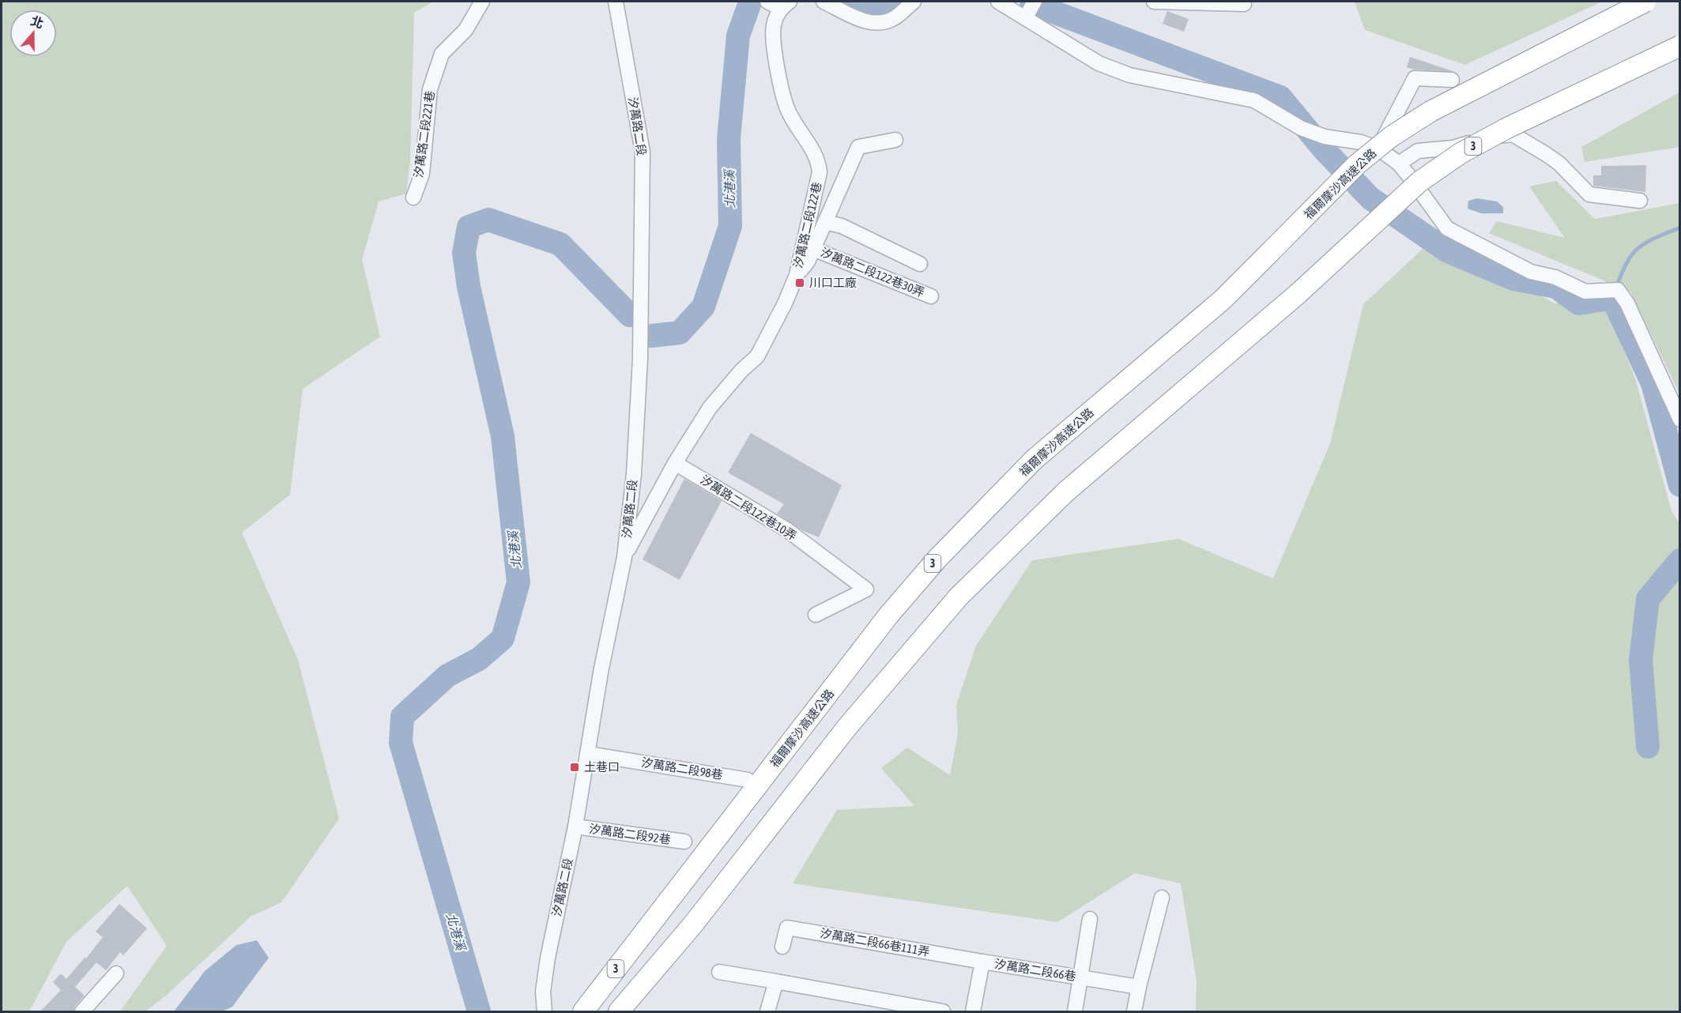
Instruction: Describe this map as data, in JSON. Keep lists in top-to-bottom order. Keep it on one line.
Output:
{"streets":{"highway":["3","福爾摩沙高速公路"],"street":["汐萬路二段","汐萬路二段221巷","汐萬路二段122巷","汐萬路二段122巷30弄","汐萬路二段122巷10弄","汐萬路二段98巷","汐萬路二段92巷","汐萬路二段66巷111弄","汐萬路二段66巷"]},"crossings":[["汐萬路二段","汐萬路二段122巷"],["汐萬路二段","汐萬路二段98巷"],["汐萬路二段","汐萬路二段92巷"],["汐萬路二段122巷","汐萬路二段122巷10弄"],["汐萬路二段66巷111弄","汐萬路二段66巷"]],"water":["北港溪"],"places":{"transit":["川口工廠","土巷口"]},"north":"top"}
